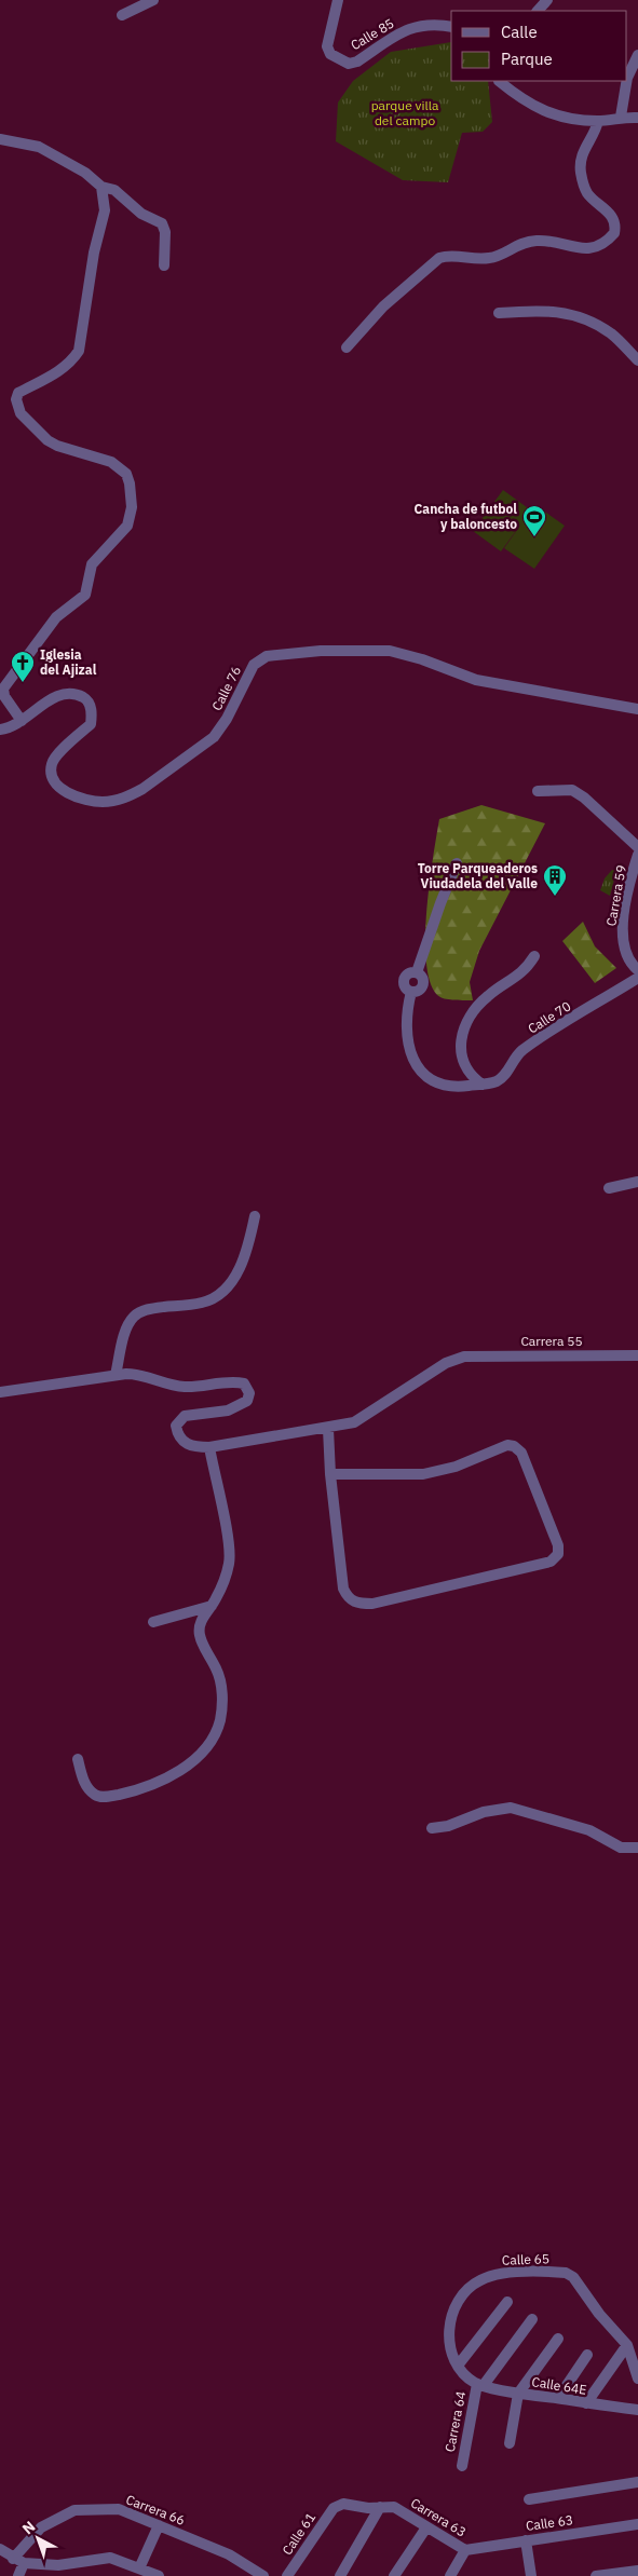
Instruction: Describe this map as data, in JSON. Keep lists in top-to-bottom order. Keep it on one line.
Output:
{"streets":{"street":["Calle 85","Calle 76","Carrera 59","Calle 70","Carrera 55","Calle 65","Calle 64E","Carrera 64","Carrera 66","Carrera 63","Calle 63","Calle 61"]},"crossings":[["Calle 65","Calle 64E"],["Calle 65","Carrera 64"],["Calle 64E","Carrera 64"],["Carrera 63","Calle 63"],["Carrera 63","Calle 61"]],"parks":["parque villa del campo"],"places":{"sports":["Cancha de futbol y baloncesto"],"church":["Iglesia del Ajizal"],"building":["Torre Parqueaderos Viudadela del Valle"]},"legend":["Calle","Parque"],"north":"top left"}
